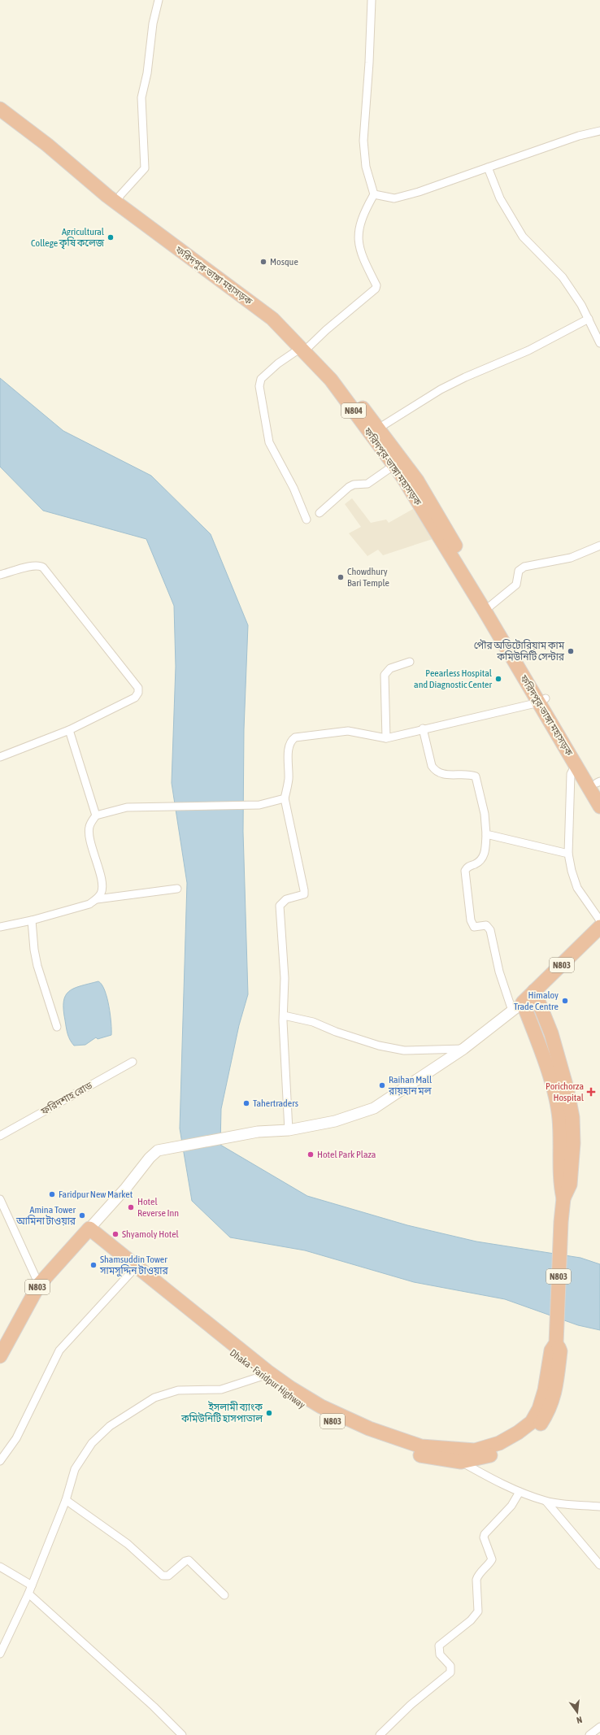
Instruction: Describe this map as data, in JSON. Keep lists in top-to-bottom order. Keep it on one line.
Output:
{"streets":{"highway":["ফরিদপুর-ভাঙ্গা মহাসড়ক","N804","N803","Dhaka - Faridpur Highway"],"street":["ফরিদশাহ রোড"]},"crossings":[["N803","Dhaka - Faridpur Highway"]],"places":{"other":["Agricultural College কৃষি কলেজ","Mosque","Chowdhury Bari Temple","পৌর অডিটোরিয়াম কাম কমিউনিটি সেন্টার","Peearless Hospital and Diagnostic Center","Himaloy Trade Centre","Raihan Mall রায়হান মল","Tahertraders","Hotel Park Plaza","Faridpur New Market","Hotel Reverse Inn","Amina Tower আমিনা টাওয়ার","Shyamoly Hotel","Shamsuddin Tower সামসুদ্দিন টাওয়ার","ইসলামী ব্যাংক কমিউনিটি হাসপাতাল"],"health":["Porichorza Hospital"]},"north":"bottom"}
